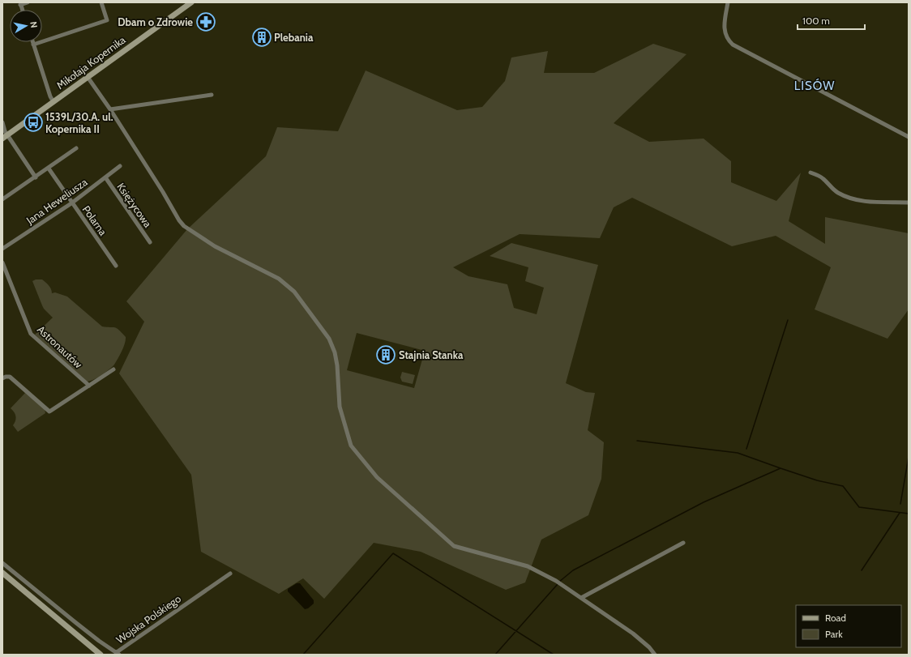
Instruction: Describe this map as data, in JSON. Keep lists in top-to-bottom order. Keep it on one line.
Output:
{"streets":{"street":["Mikołaja Kopernika","Jana Heweliusza","Księżycowa","Polarna","Astronautów","Wojska Polskiego"]},"crossings":[["Jana Heweliusza","Księżycowa"],["Jana Heweliusza","Polarna"]],"districts":["LISÓW"],"places":{"pharmacy":["Dbam o Zdrowie"],"building":["Plebania","Stajnia Stanka"],"bus stop":["1539L/30.A. ul. Kopernika II"]},"legend":["Road","Park"],"scale_bar":"100 m","north":"right"}
